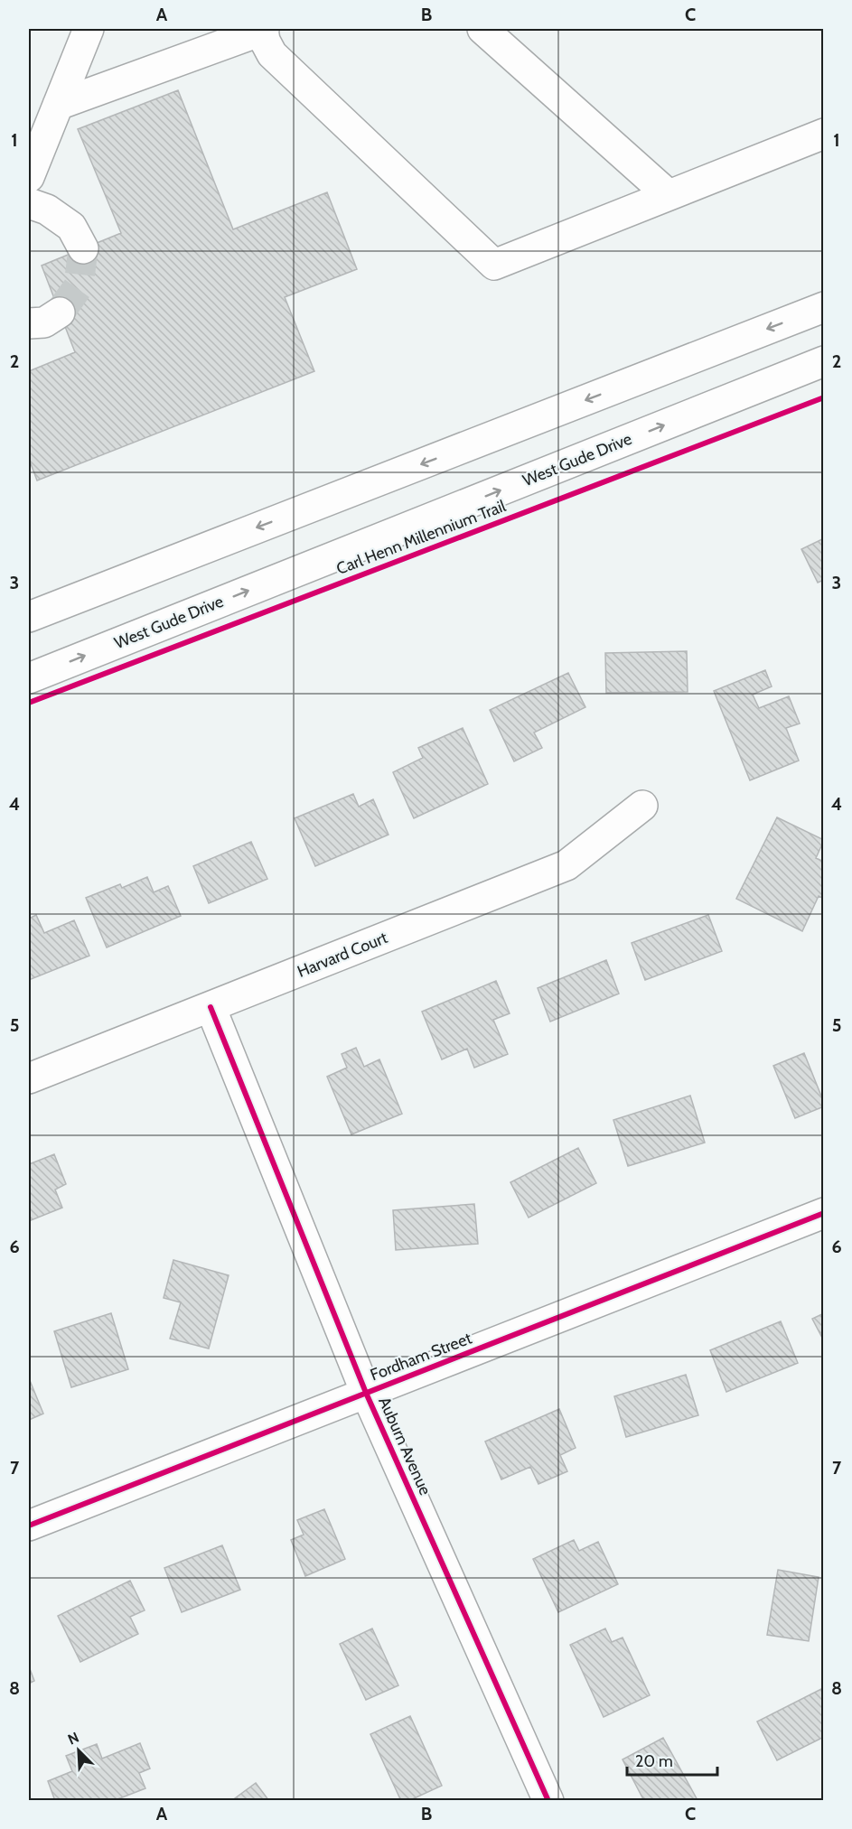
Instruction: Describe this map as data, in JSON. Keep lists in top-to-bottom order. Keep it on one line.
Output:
{"streets":{"street":["West Gude Drive","Harvard Court","Fordham Street","Auburn Avenue"],"cycle path":["Carl Henn Millennium Trail"]},"crossings":[["Harvard Court","Auburn Avenue"],["Fordham Street","Auburn Avenue"]],"scale_bar":"20 m","north":"top left","grid":{"columns":["A","B","C"],"rows":["1","2","3","4","5","6","7","8"]}}
